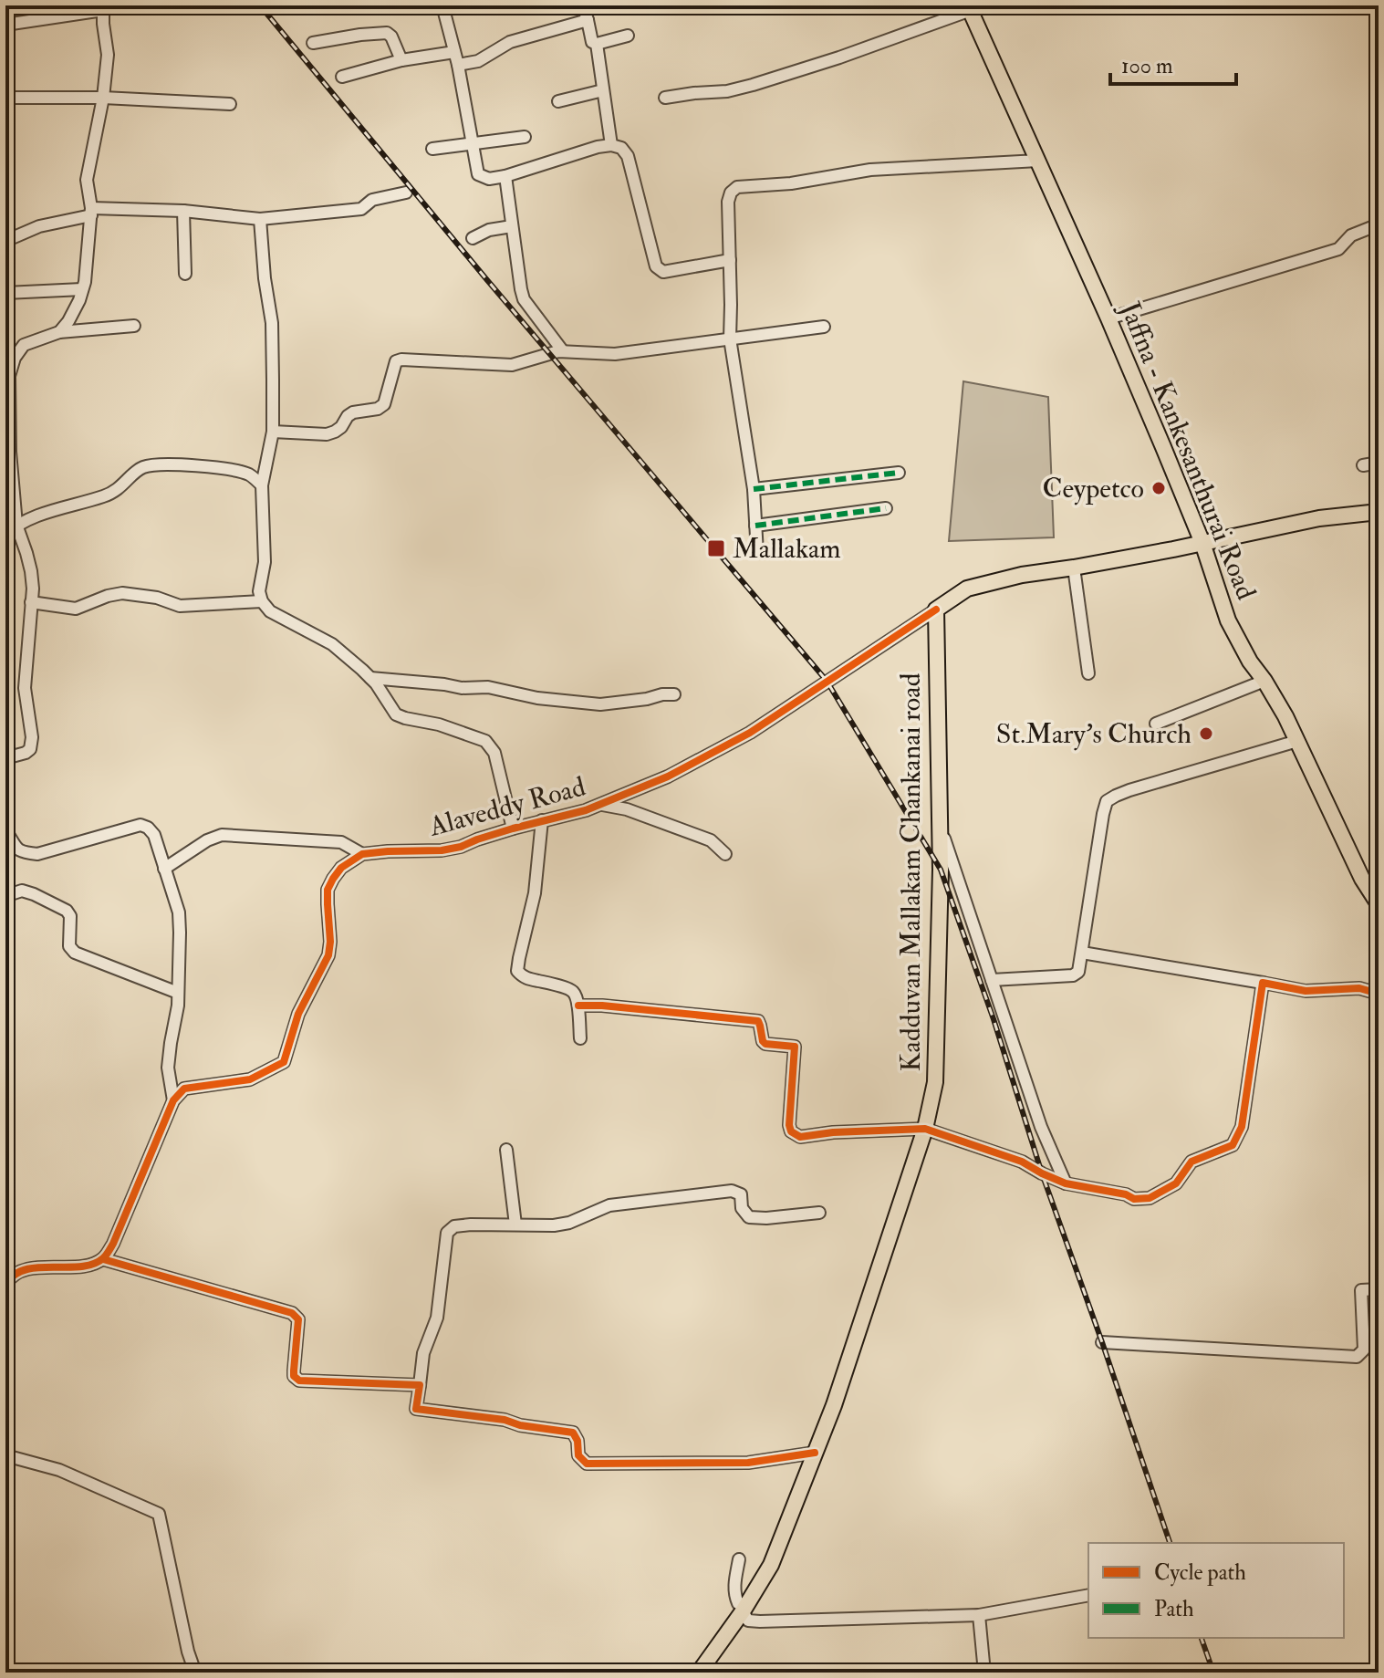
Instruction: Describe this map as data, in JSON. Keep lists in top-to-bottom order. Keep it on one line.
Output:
{"streets":{"main road":["Jaffna - Kankesanthurai Road","Kadduvan Mallakam Chankanai road"],"street":["Alaveddy Road"]},"crossings":[["Alaveddy Road","Kadduvan Mallakam Chankanai road"]],"places":{"other":["Ceypetco","St.Mary's Church"],"transit":["Mallakam"]},"legend":["Cycle path","Path"],"scale_bar":"100 m"}
